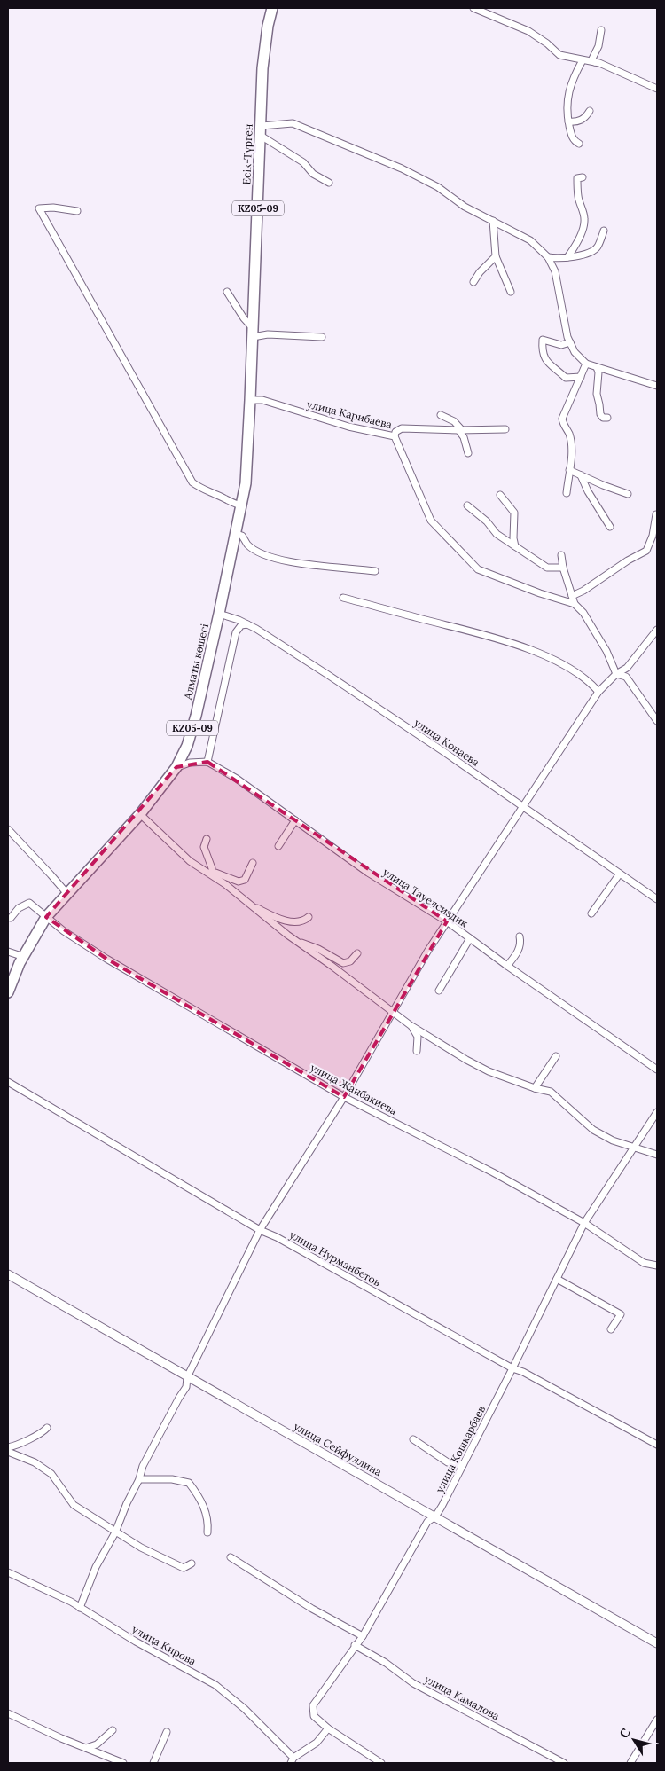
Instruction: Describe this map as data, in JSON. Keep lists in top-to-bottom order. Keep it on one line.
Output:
{"streets":{"main road":["Есік-Түрген","KZ05-09","Алматы көшесі"],"street":["улица Карибаева","улица Конаева","улица Тауелсиздик","улица Жанбакиева","улица Нурманбетов","улица Сейфуллина","улица Кошкарбаев","улица Кирова","улица Камалова"]},"crossings":[["Есік-Түрген","улица Карибаева"],["Есік-Түрген","Алматы көшесі"],["улица Карибаева","Алматы көшесі"],["Алматы көшесі","улица Конаева"],["Алматы көшесі","улица Жанбакиева"],["улица Жанбакиева","улица Кошкарбаев"],["улица Нурманбетов","улица Кошкарбаев"],["улица Сейфуллина","улица Кошкарбаев"],["улица Кошкарбаев","улица Камалова"]],"north":"top left"}
